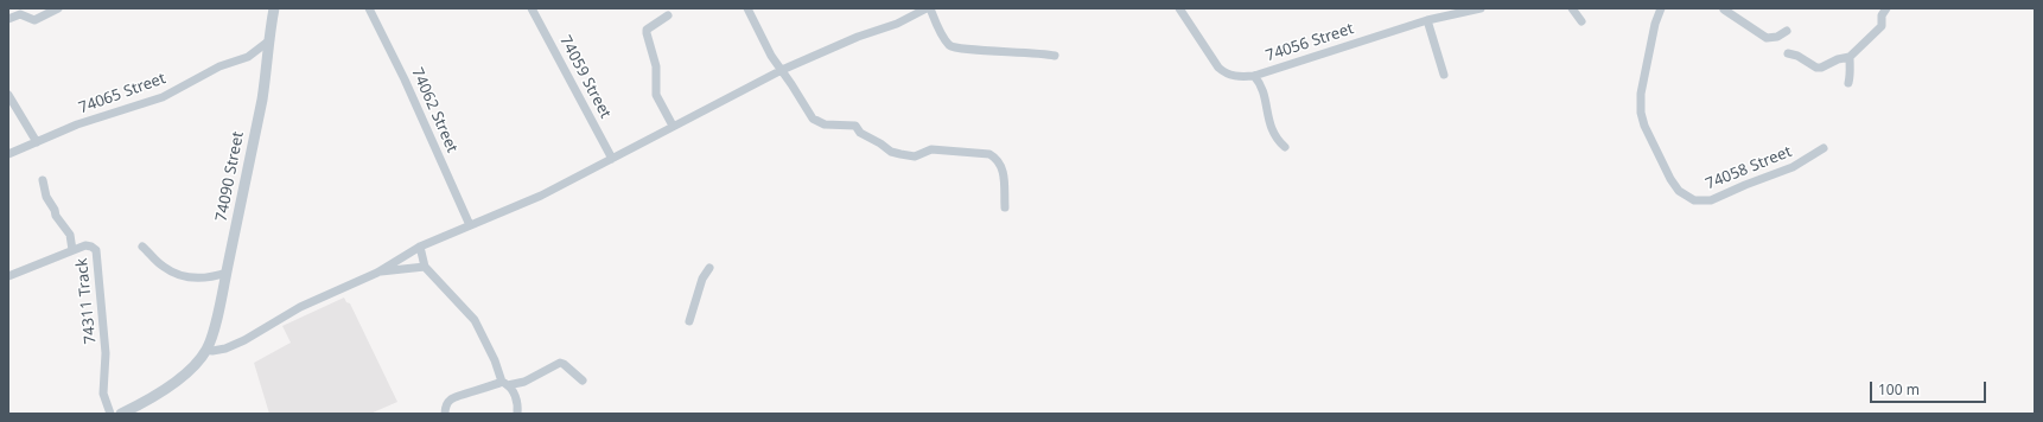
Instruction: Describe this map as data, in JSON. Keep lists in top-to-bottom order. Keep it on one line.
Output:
{"streets":{"street":["74056 Street","74059 Street","74065 Street","74062 Street","74058 Street","74090 Street","74311 Track"]},"crossings":[["74065 Street","74090 Street"]],"scale_bar":"100 m"}
